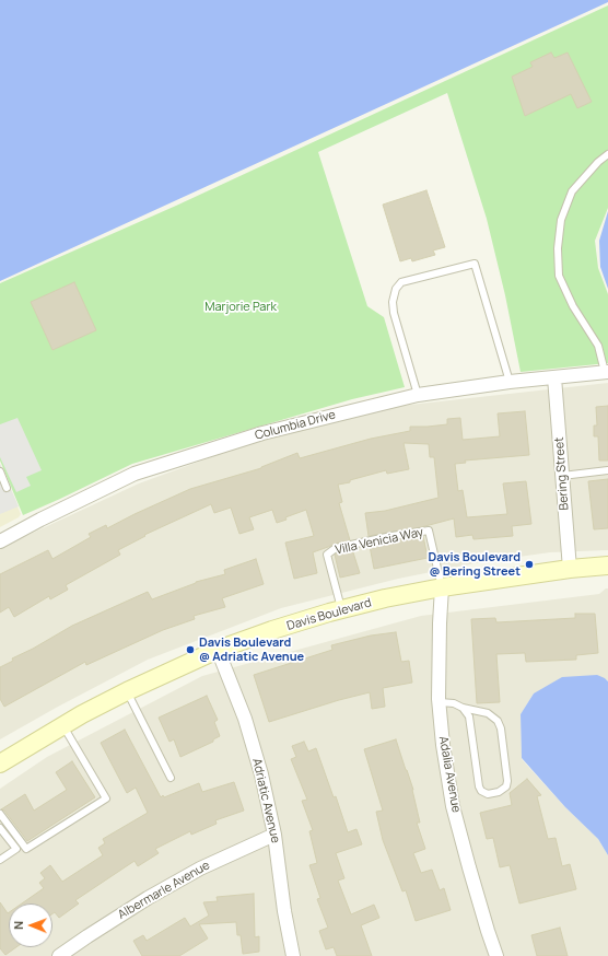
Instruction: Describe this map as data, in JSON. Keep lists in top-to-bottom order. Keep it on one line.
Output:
{"streets":{"street":["Columbia Drive","Bering Street","Davis Boulevard","Adalia Avenue","Adriatic Avenue","Albermarle Avenue"],"lane":["Villa Venicia Way"]},"crossings":[["Columbia Drive","Bering Street"],["Bering Street","Davis Boulevard"],["Villa Venicia Way","Davis Boulevard"],["Villa Venicia Way","Adalia Avenue"],["Davis Boulevard","Adalia Avenue"],["Davis Boulevard","Adriatic Avenue"],["Adriatic Avenue","Albermarle Avenue"]],"parks":["Marjorie Park"],"places":["Davis Boulevard @ Bering Street","Davis Boulevard @ Adriatic Avenue"],"north":"left"}
